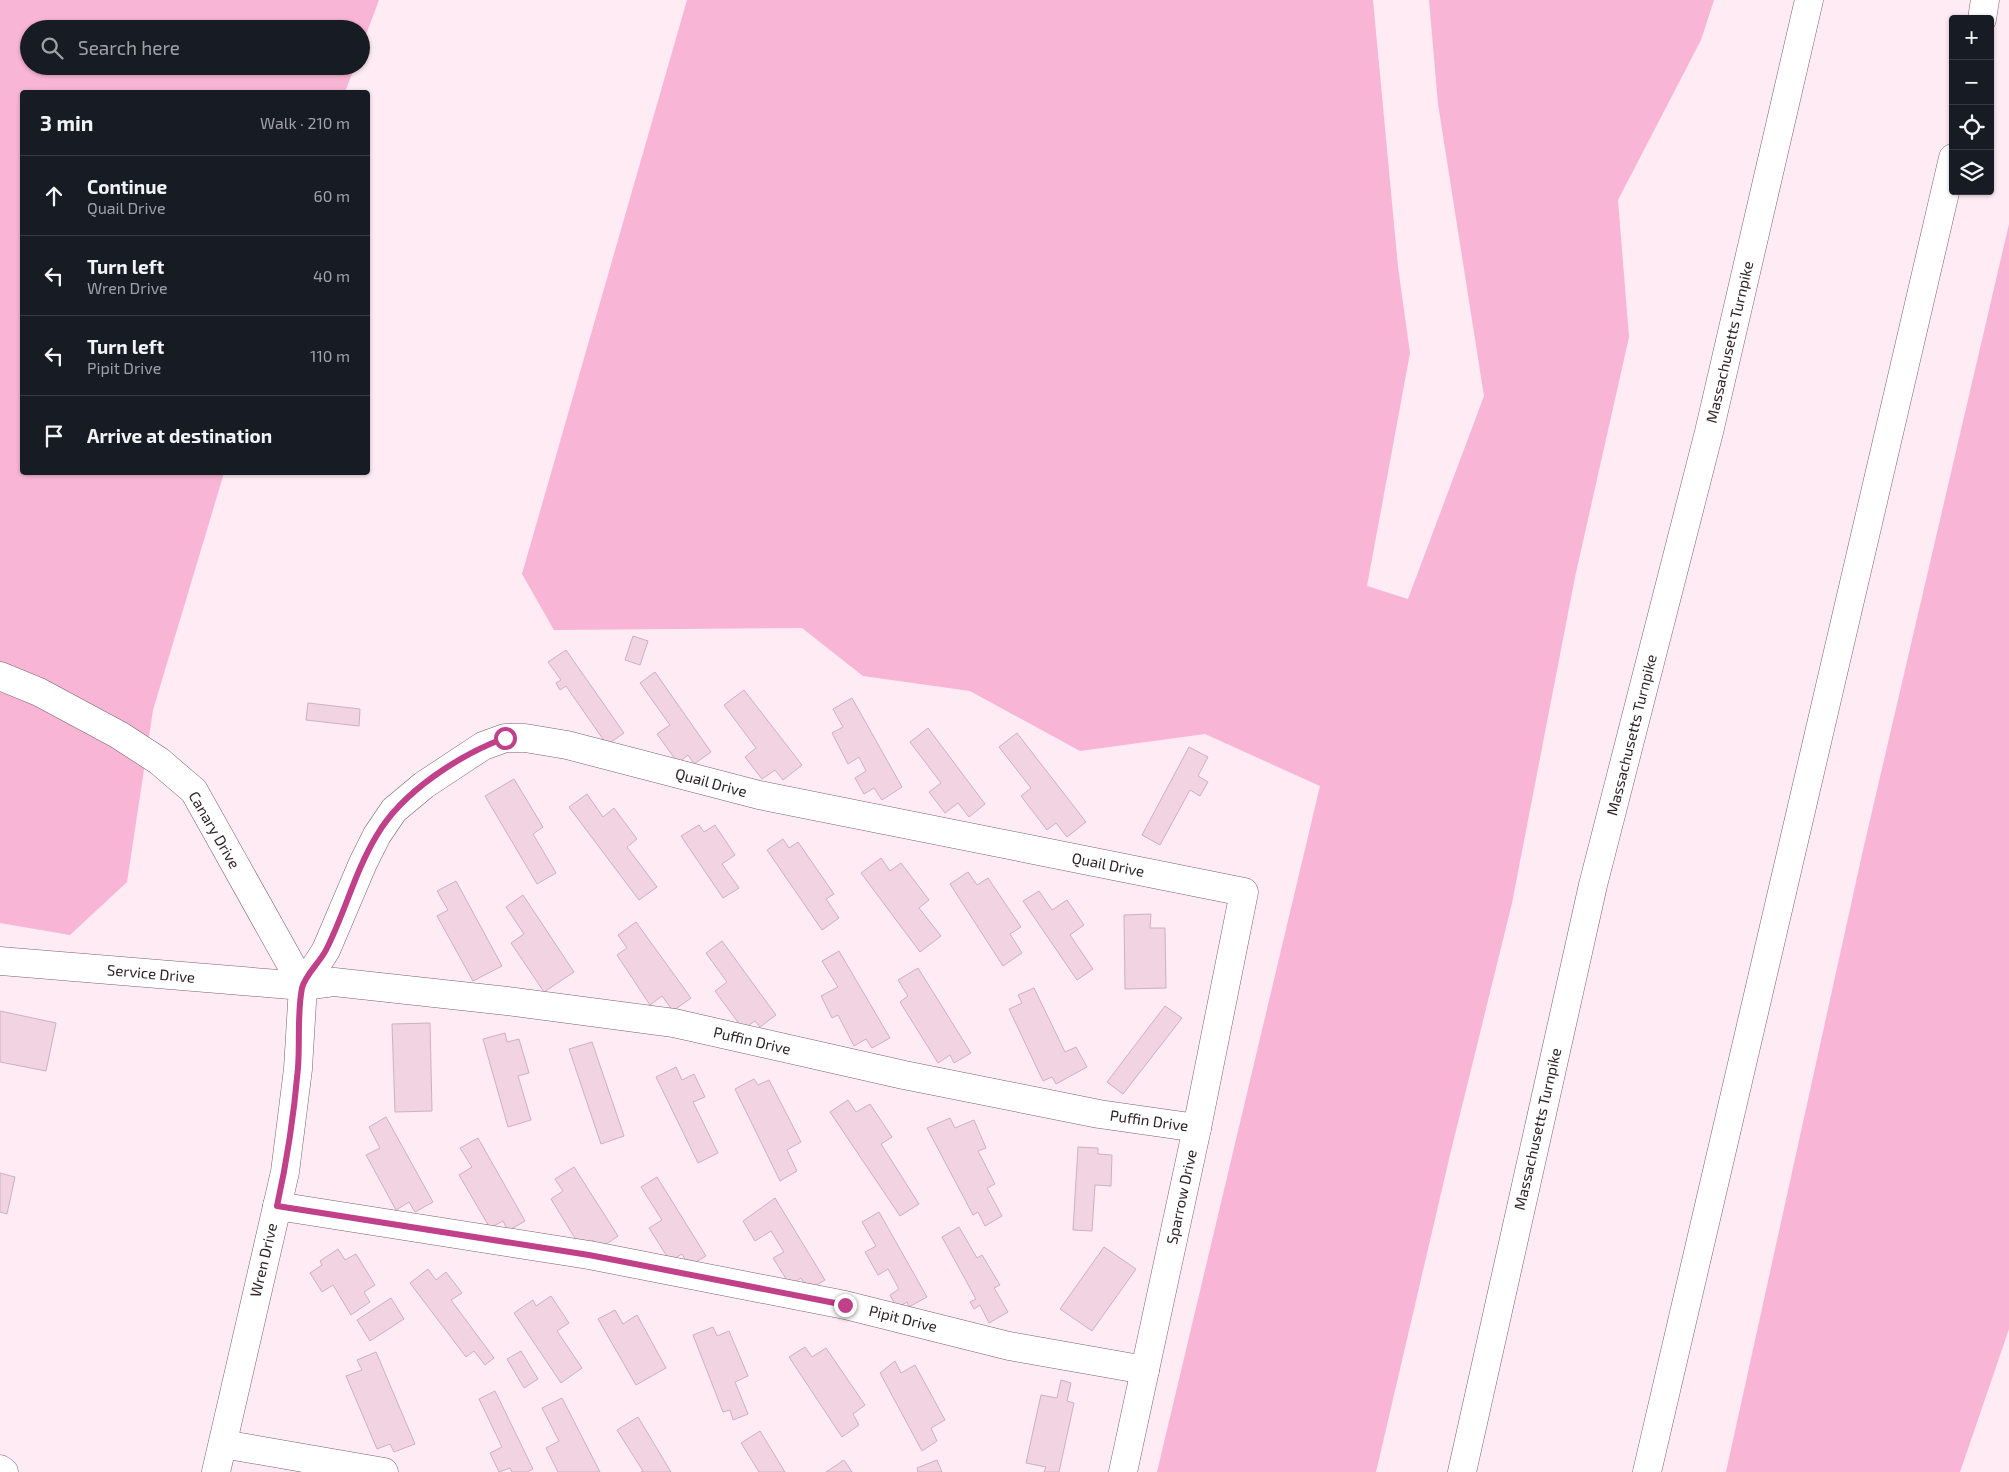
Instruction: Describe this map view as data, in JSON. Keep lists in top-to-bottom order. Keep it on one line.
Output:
{"streets":{"main road":["Massachusetts Turnpike","Quail Drive","Canary Drive","Service Drive","Puffin Drive","Sparrow Drive","Wren Drive","Pipit Drive"]},"crossings":[["Quail Drive","Canary Drive"],["Quail Drive","Service Drive"],["Quail Drive","Puffin Drive"],["Quail Drive","Sparrow Drive"],["Quail Drive","Wren Drive"],["Canary Drive","Service Drive"],["Canary Drive","Puffin Drive"],["Canary Drive","Wren Drive"],["Service Drive","Puffin Drive"],["Service Drive","Wren Drive"],["Puffin Drive","Sparrow Drive"],["Puffin Drive","Wren Drive"],["Sparrow Drive","Pipit Drive"],["Wren Drive","Pipit Drive"]],"page":{"map_buttons":["+","−"],"search":"Search here","heading":["3 min","Walk · 210 m"],"list":[["Continue","Quail Drive","60 m"],["Turn left","Wren Drive","40 m"],["Turn left","Pipit Drive","110 m"],"Arrive at destination"]}}
